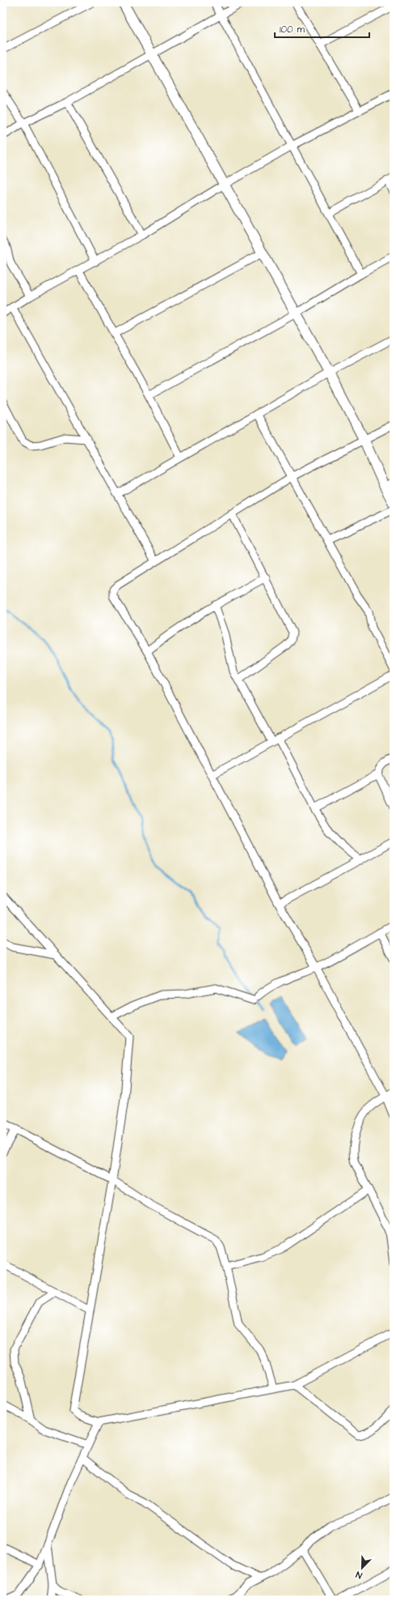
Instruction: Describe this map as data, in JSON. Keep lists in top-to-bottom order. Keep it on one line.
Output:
{"scale_bar":"100 m","north":"bottom left"}
